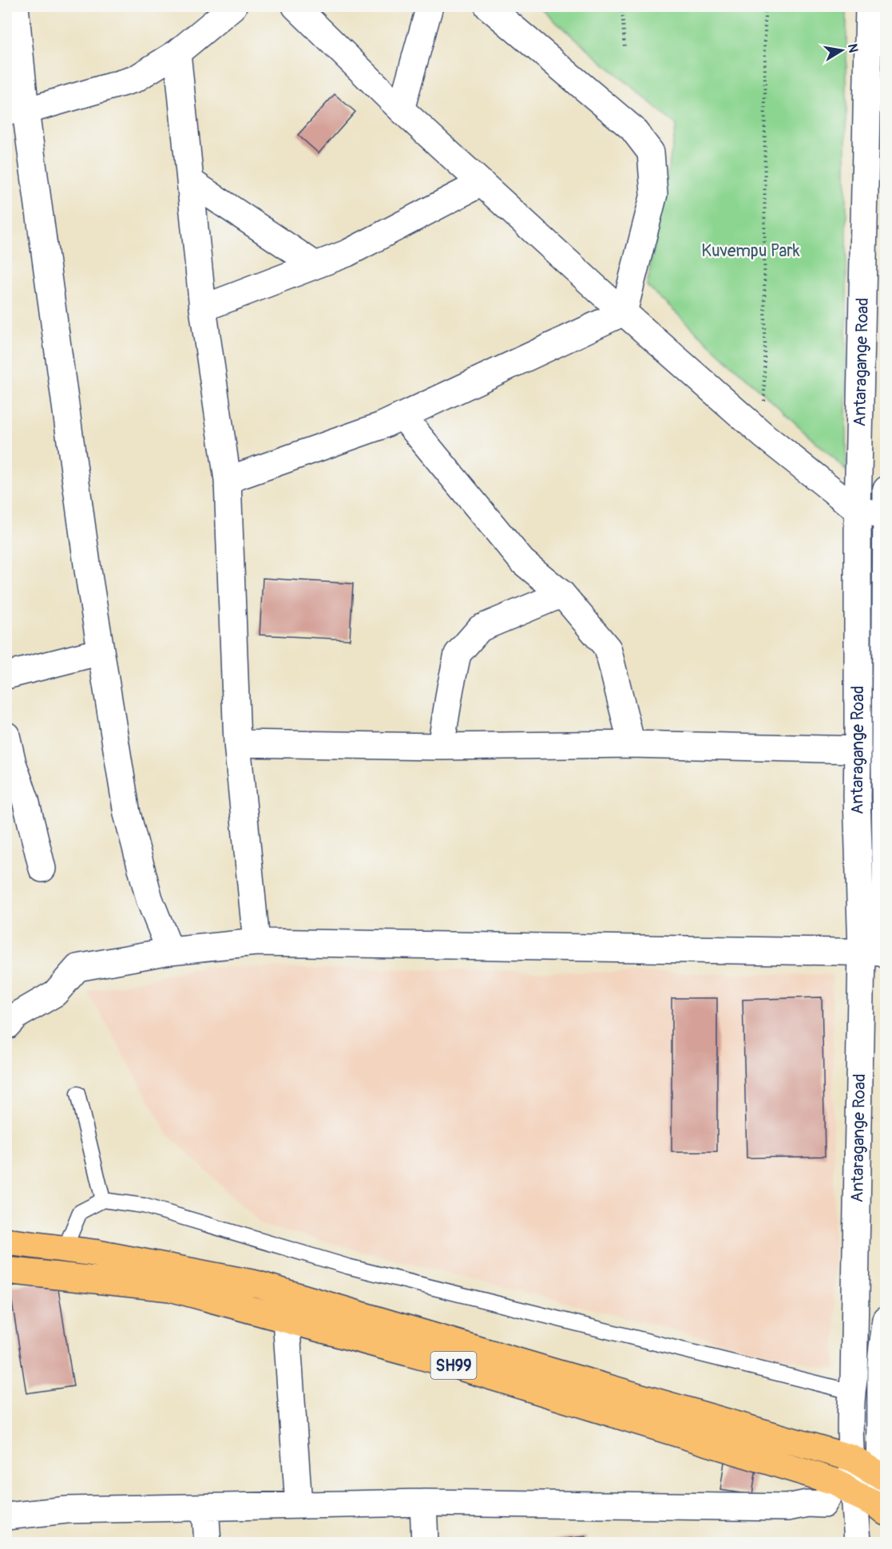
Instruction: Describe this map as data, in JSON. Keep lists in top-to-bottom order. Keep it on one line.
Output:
{"streets":{"main road":["SH99"],"street":["Antaragange Road"]},"crossings":[["Antaragange Road","SH99"]],"parks":["Kuvempu Park"],"north":"right"}
